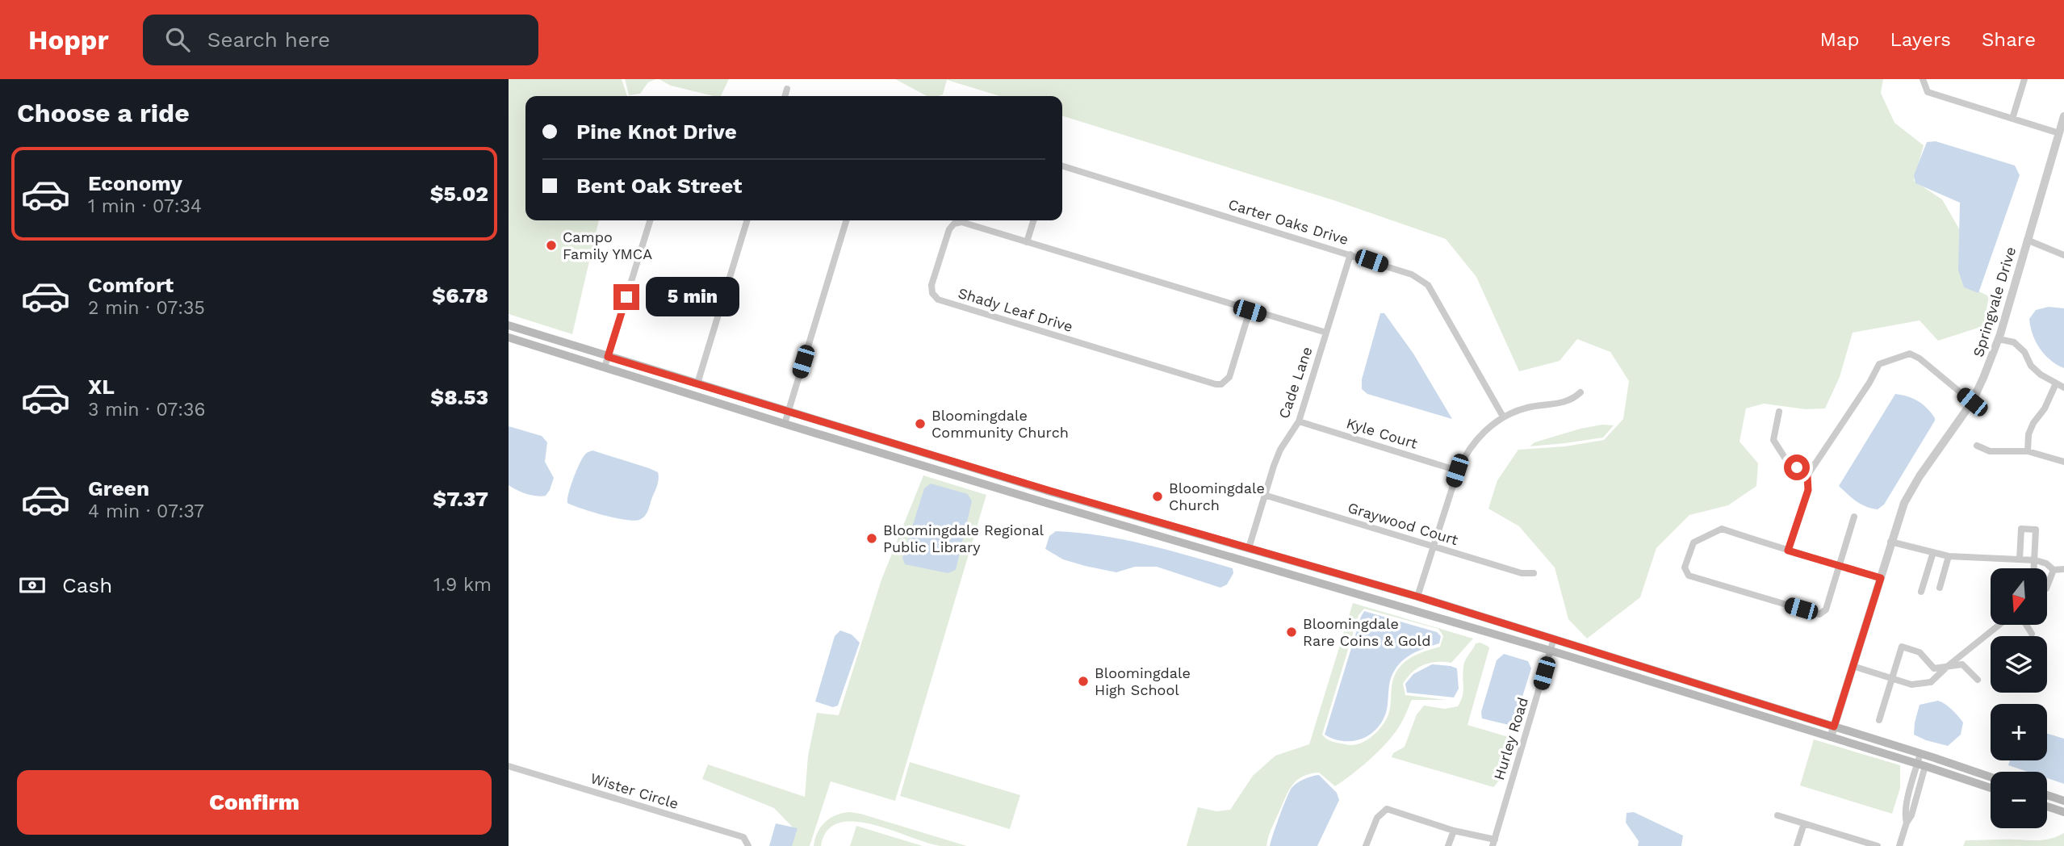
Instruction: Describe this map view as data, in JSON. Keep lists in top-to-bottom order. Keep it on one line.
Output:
{"streets":{"street":["Carter Oaks Drive","Springvale Drive","Shady Leaf Drive","Cade Lane","Kyle Court","Graywood Court","Hurley Road","Wister Circle"]},"crossings":[["Carter Oaks Drive","Cade Lane"],["Shady Leaf Drive","Cade Lane"],["Cade Lane","Kyle Court"],["Cade Lane","Graywood Court"]],"places":["Campo Family YMCA","Bloomingdale Community Church","Bloomingdale Church","Bloomingdale Regional Public Library","Bloomingdale Rare Coins & Gold","Bloomingdale High School"],"north":"bottom","page":{"header":"Hoppr","search":"Search here","nav":["Map","Layers","Share"],"heading":"Choose a ride","banner":["Pine Knot Drive","Bent Oak Street"],"list":[{"name":"Economy","note":"1 min · 07:34","value":"$5.02"},{"name":"Comfort","note":"2 min · 07:35","value":"$6.78"},{"name":"XL","note":"3 min · 07:36","value":"$8.53"},{"name":"Green","note":"4 min · 07:37","value":"$7.37"}],"bubble":"5 min","pay":["Cash","1.9 km"],"map_buttons":["+","−"],"buttons":"Confirm"}}
